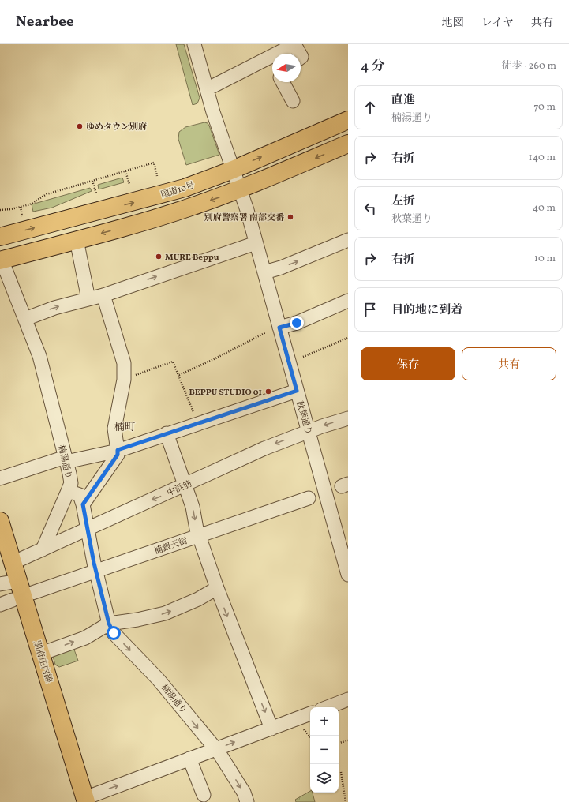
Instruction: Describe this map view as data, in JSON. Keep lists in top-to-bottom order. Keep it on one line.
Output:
{"streets":{"main road":["国道10号","別府庄内線"],"street":["秋葉通り","楠湯通り","中浜筋","楠銀天街"]},"crossings":[["国道10号","秋葉通り"],["秋葉通り","中浜筋"],["楠湯通り","中浜筋"],["楠湯通り","楠銀天街"],["中浜筋","別府庄内線"]],"districts":["楠町"],"places":["ゆめタウン別府","別府警察署 南部交番","MURE Beppu","BEPPU STUDIO 01"],"north":"left","page":{"header":"Nearbee","nav":["地図","レイヤ","共有"],"heading":["4 分","徒歩 · 260 m"],"list":[["直進","楠湯通り","70 m"],["右折","140 m"],["左折","秋葉通り","40 m"],["右折","10 m"],"目的地に到着"],"buttons":["保存","共有"],"map_buttons":["+","−"]}}
